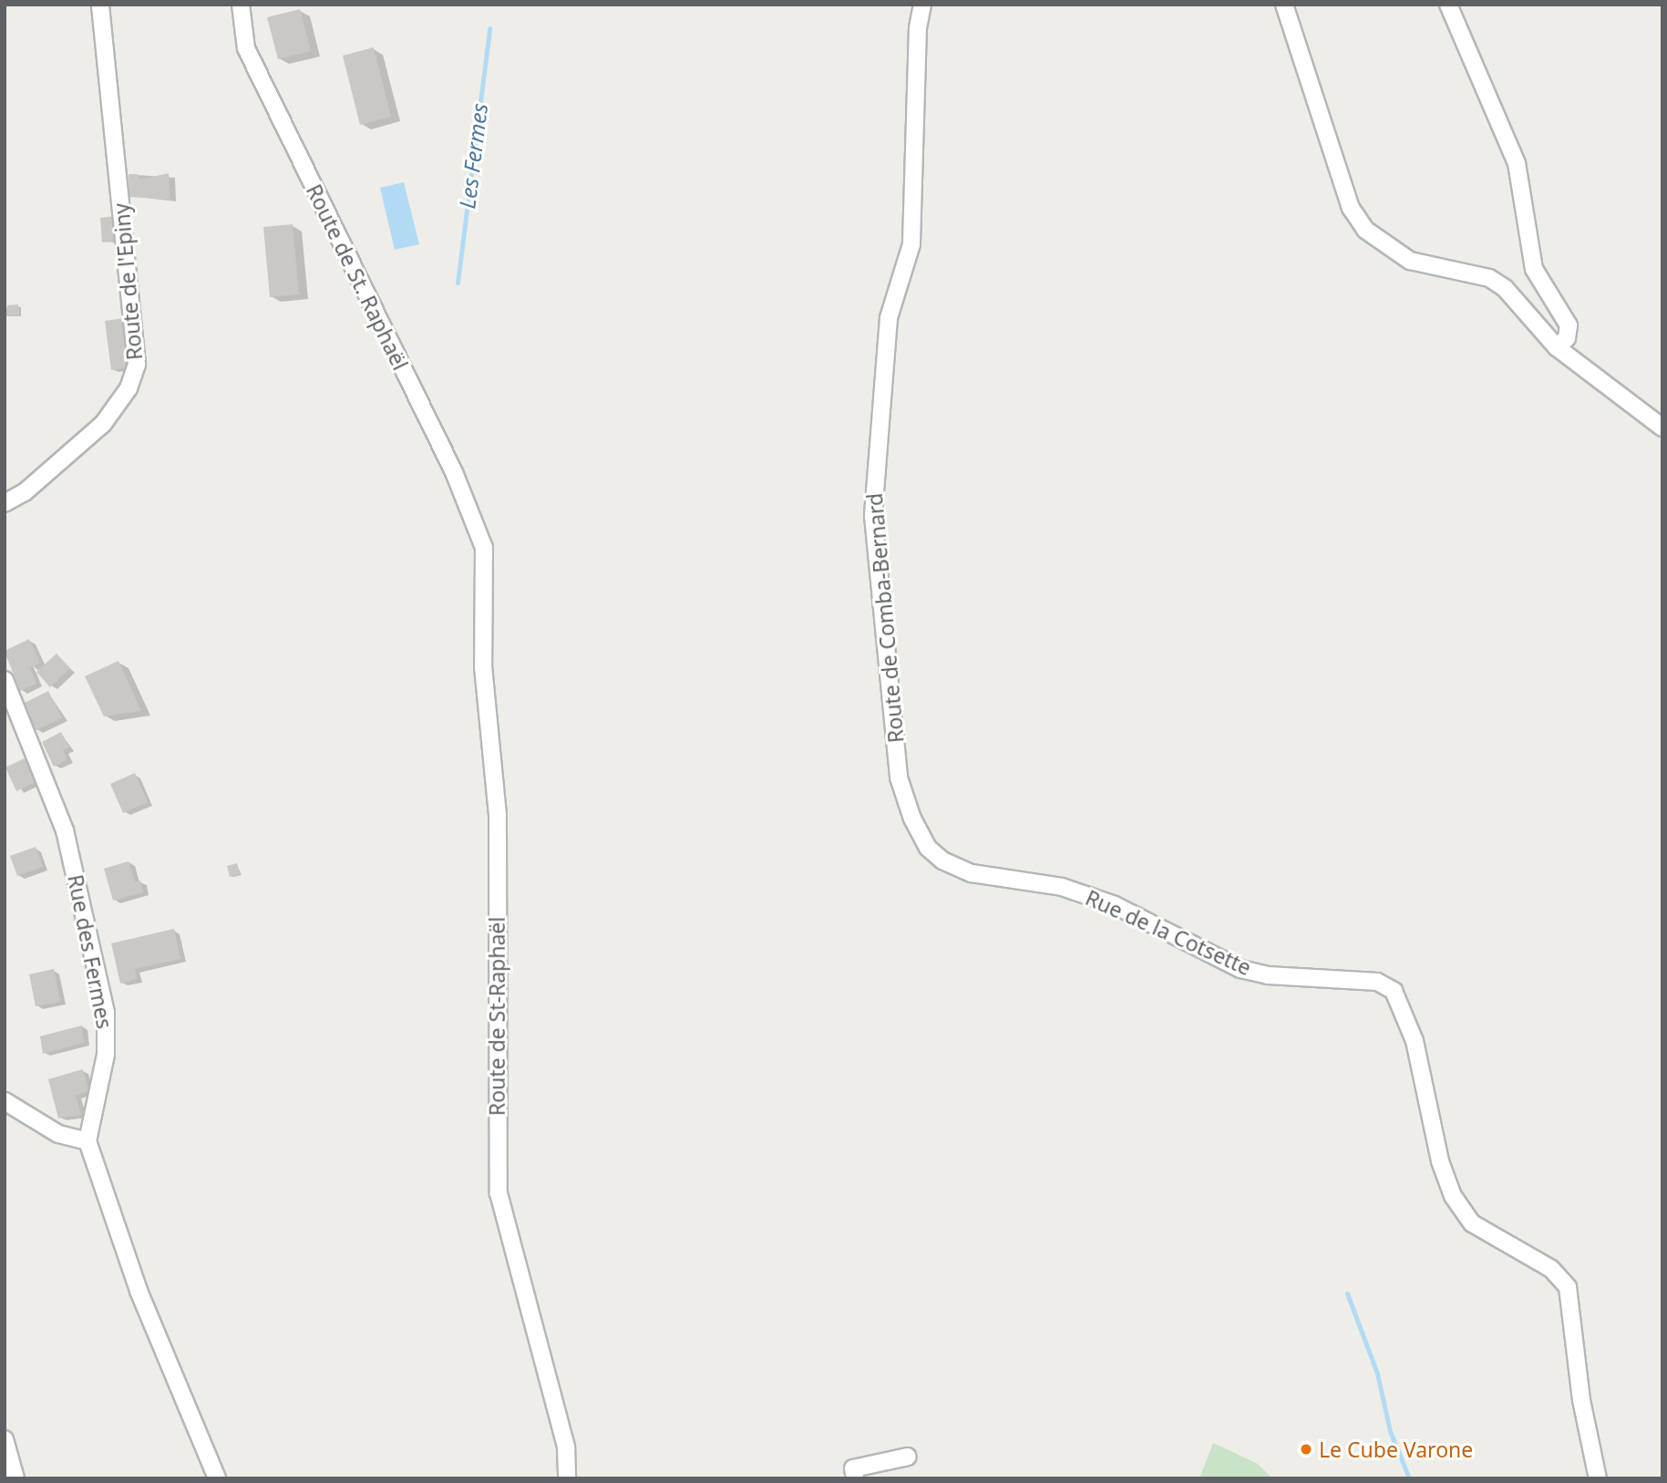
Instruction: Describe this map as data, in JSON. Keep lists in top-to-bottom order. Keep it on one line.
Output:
{"streets":{"street":["Route de St. Raphaël","Route de l'Epiny","Route de Comba-Bernard","Rue de la Cotsette","Rue des Fermes","Route de St-Raphaël"]},"crossings":[["Route de St. Raphaël","Route de St-Raphaël"],["Route de Comba-Bernard","Rue de la Cotsette"]],"water":["Les Fermes"],"places":["Le Cube Varone"]}
